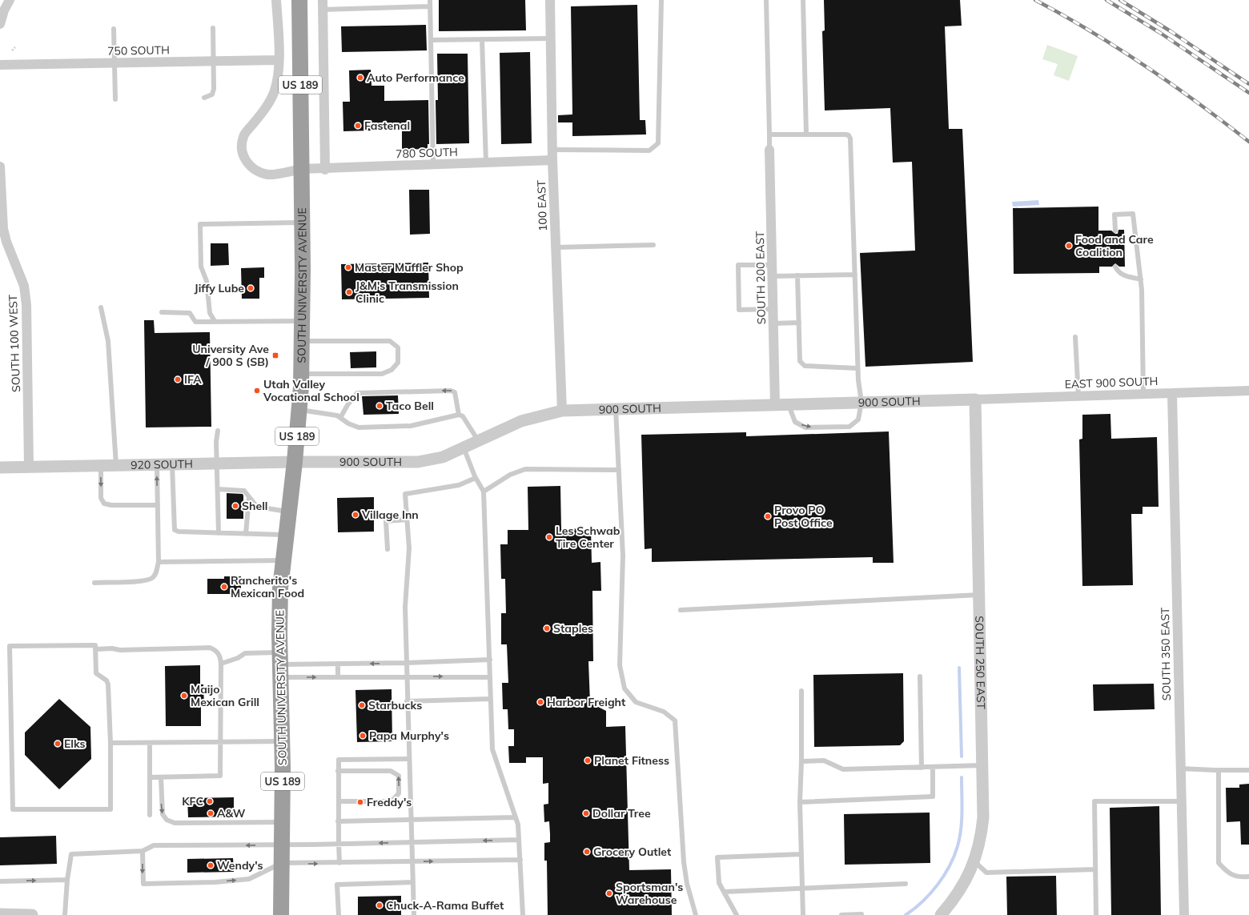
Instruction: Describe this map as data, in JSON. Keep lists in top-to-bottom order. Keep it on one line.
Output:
{"streets":{"highway":["US 189","SOUTH UNIVERSITY AVENUE"],"street":["750 SOUTH","780 SOUTH","100 EAST","SOUTH 200 EAST","SOUTH 100 WEST","EAST 900 SOUTH","900 SOUTH","920 SOUTH","SOUTH 350 EAST","SOUTH 250 EAST"]},"crossings":[["750 SOUTH","780 SOUTH"],["780 SOUTH","100 EAST"],["780 SOUTH","SOUTH UNIVERSITY AVENUE"],["100 EAST","900 SOUTH"],["SOUTH 200 EAST","900 SOUTH"],["SOUTH UNIVERSITY AVENUE","900 SOUTH"],["SOUTH UNIVERSITY AVENUE","920 SOUTH"],["SOUTH 100 WEST","920 SOUTH"],["EAST 900 SOUTH","900 SOUTH"],["EAST 900 SOUTH","SOUTH 350 EAST"],["EAST 900 SOUTH","SOUTH 250 EAST"],["900 SOUTH","920 SOUTH"],["900 SOUTH","SOUTH 250 EAST"]],"places":{"other":["Auto Performance","Fastenal","Food and Care Coalition","Master Muffler Shop","Jiffy Lube","J&M's Transmission Clinic","IFA","Utah Valley Vocational School","Taco Bell","Shell","Village Inn","Provo PO Post Office","Les Schwab Tire Center","Rancherito's Mexican Food","Staples","Maijo Mexican Grill","Harbor Freight","Starbucks","Papa Murphy's","Elks","Planet Fitness","KFC","Freddy's","A&W","Dollar Tree","Grocery Outlet","Wendy's","Sportsman's Warehouse","Chuck-A-Rama Buffet"],"transit":["University Ave / 900 S (SB)"]}}
